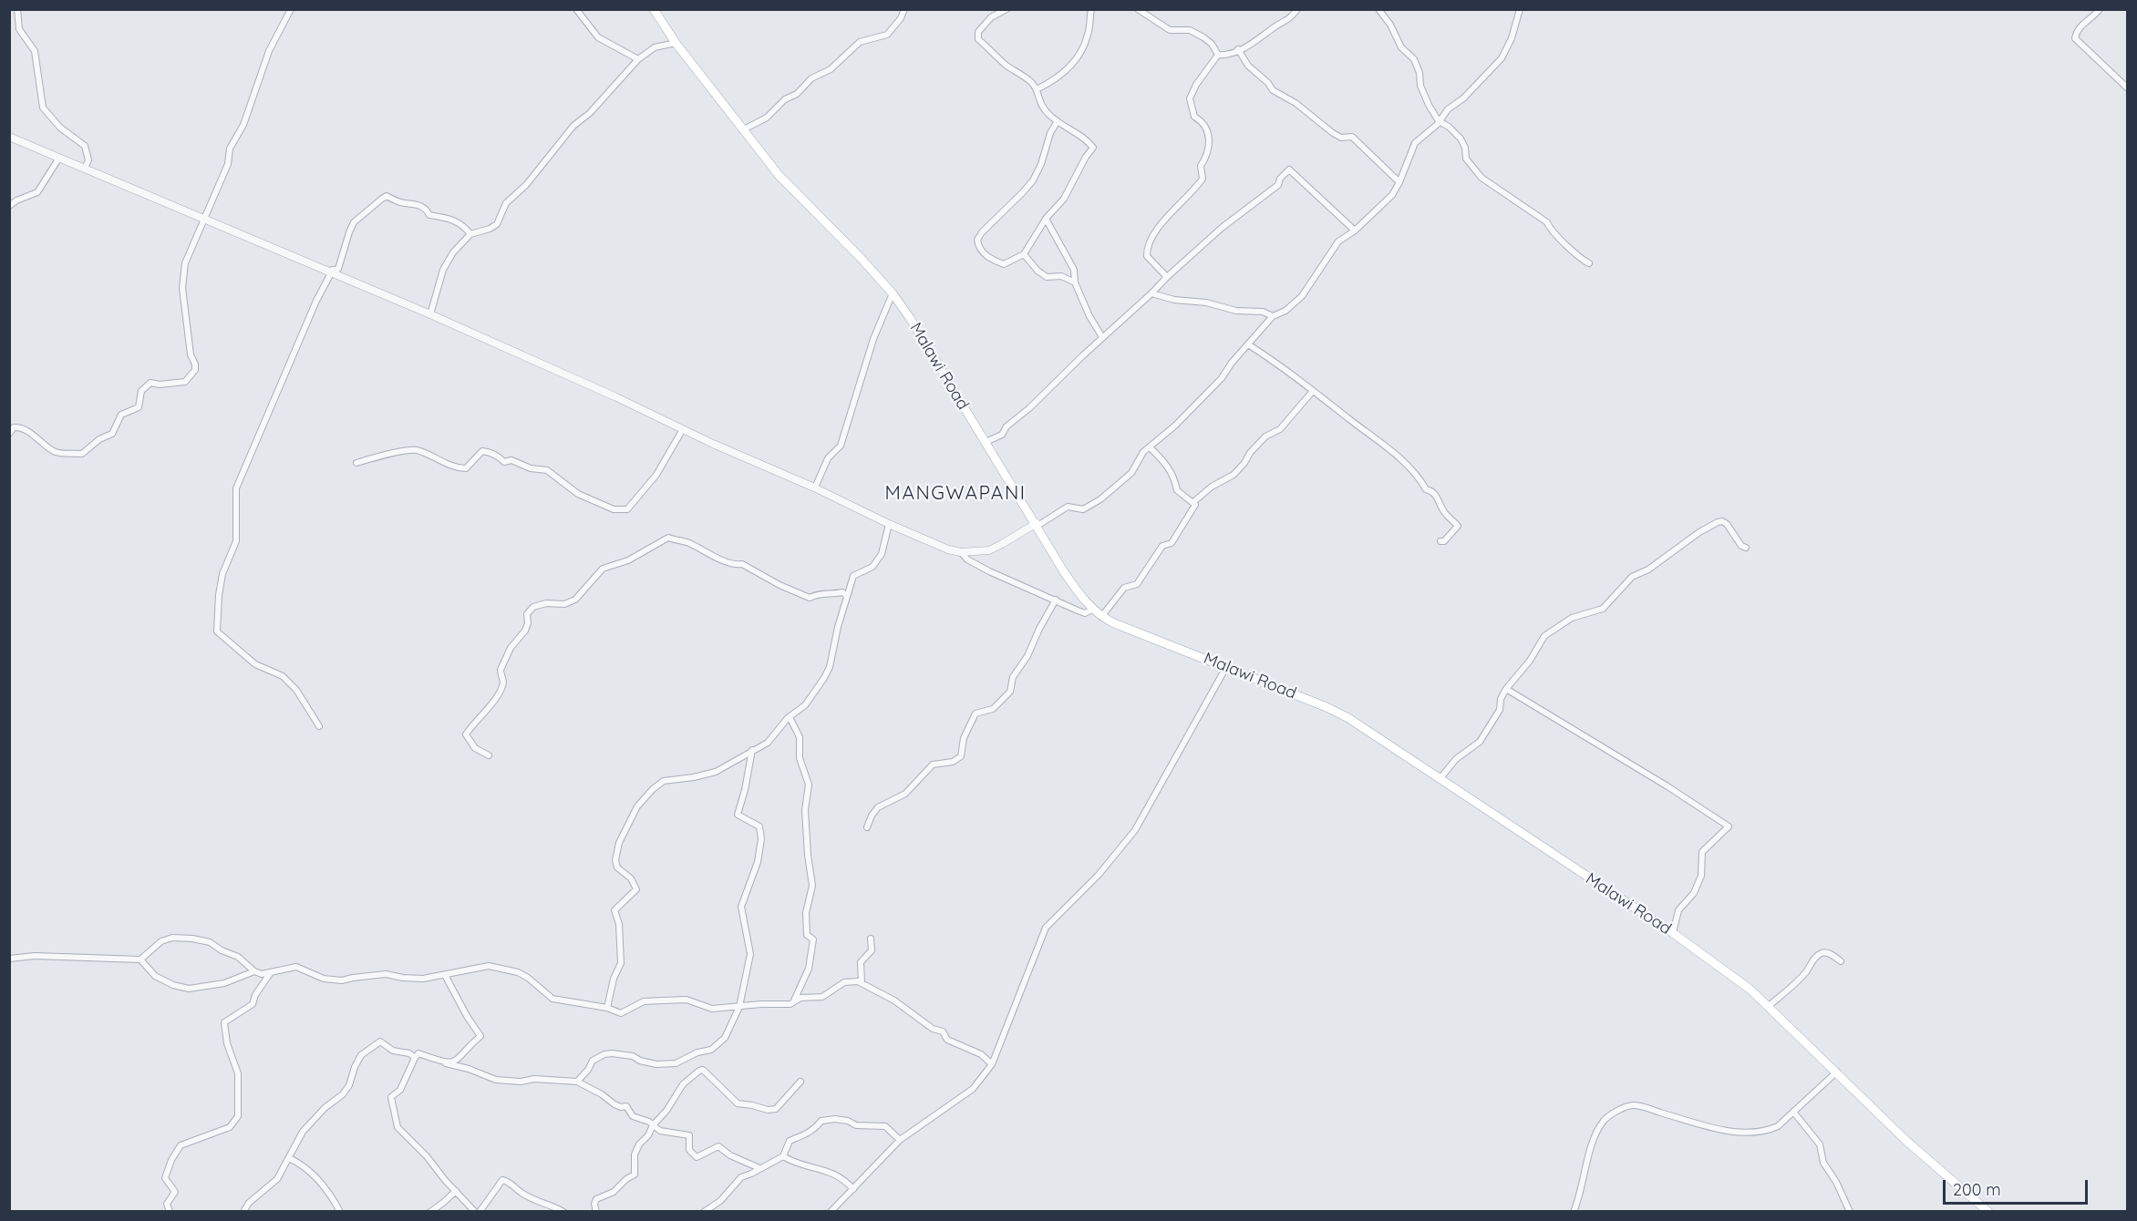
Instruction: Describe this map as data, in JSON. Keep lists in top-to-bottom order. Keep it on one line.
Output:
{"streets":{"main road":["Malawi Road"]},"districts":["MANGWAPANI"],"scale_bar":"200 m"}
